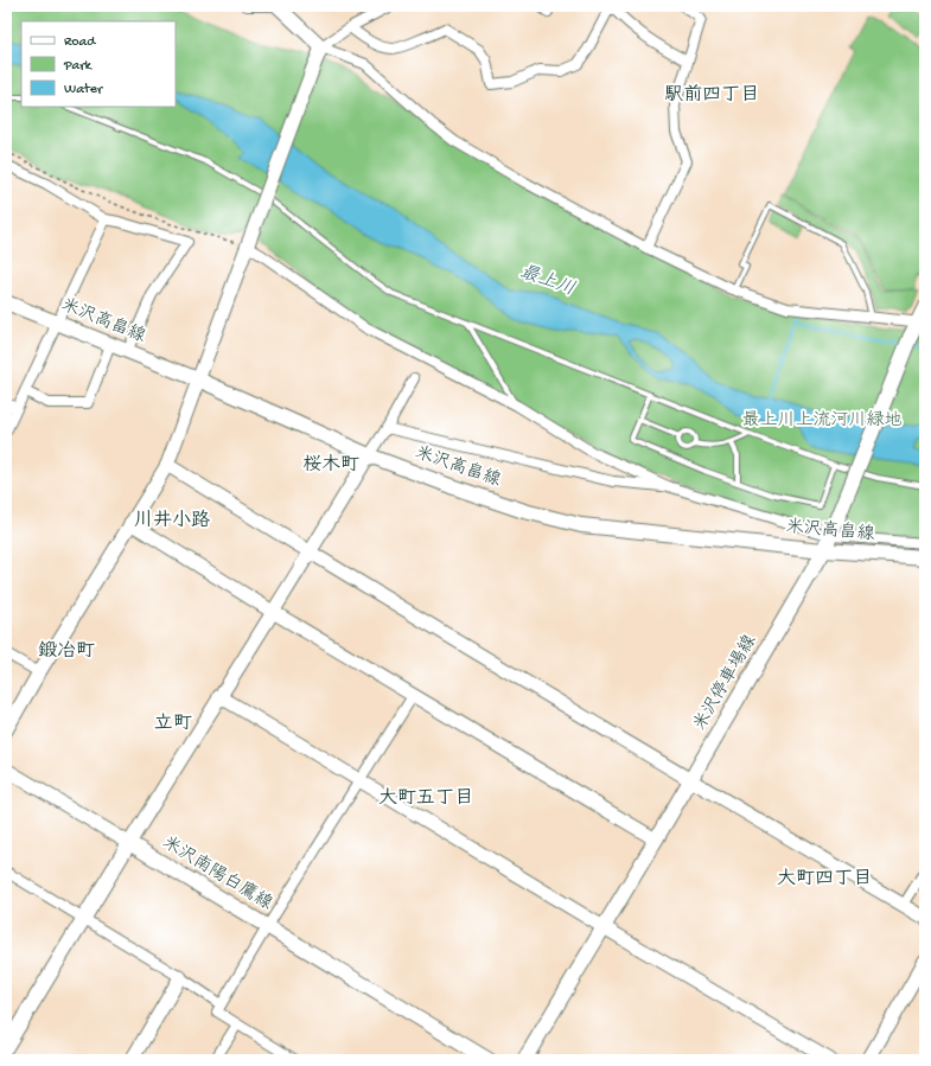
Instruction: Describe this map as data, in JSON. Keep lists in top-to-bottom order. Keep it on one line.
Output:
{"streets":{"main road":["米沢高畠線","米沢停車場線","米沢南陽白鷹線"]},"crossings":[["米沢高畠線","米沢停車場線"]],"districts":["駅前四丁目","桜木町","川井小路","鍛冶町","立町","大町五丁目","大町四丁目"],"water":["最上川"],"parks":["最上川上流河川緑地"],"legend":["Road","Park","Water"]}
